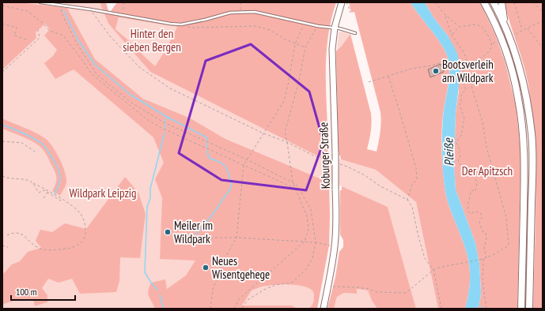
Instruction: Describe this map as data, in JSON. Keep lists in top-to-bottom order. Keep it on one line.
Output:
{"streets":{"main road":["Koburger Straße"]},"water":["Pleiße"],"parks":["Hinter den sieben Bergen","Der Apitzsch","Wildpark Leipzig"],"places":["Bootsverleih am Wildpark","Meiler im Wildpark","Neues Wisentgehege"],"scale_bar":"100 m"}
